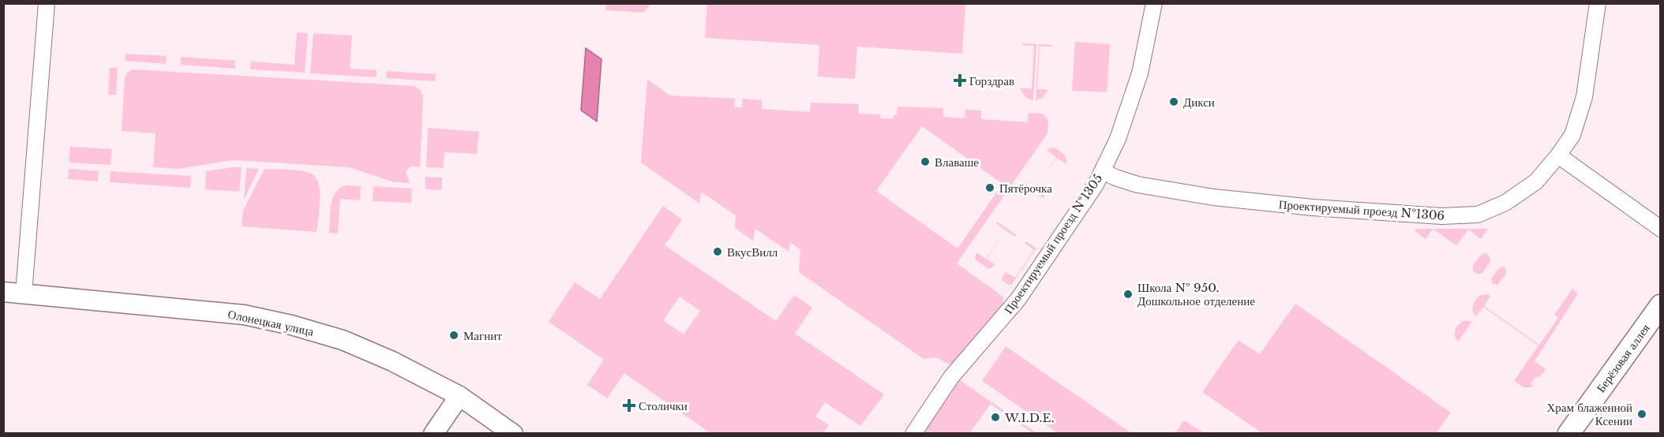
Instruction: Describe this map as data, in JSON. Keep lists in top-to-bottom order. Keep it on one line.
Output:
{"streets":{"main road":["Берёзовая аллея"],"street":["Проектируемый проезд №1306","Проектируемый проезд №1305","Олонецкая улица"]},"crossings":[["Проектируемый проезд №1306","Проектируемый проезд №1305"]],"places":{"health":["Горздрав","Столички"],"other":["Дикси","Влаваше","Пятёрочка","ВкусВилл","Школа № 950. Дошкольное отделение","Магнит","Храм блаженной Ксении","W.I.D.E."]}}
